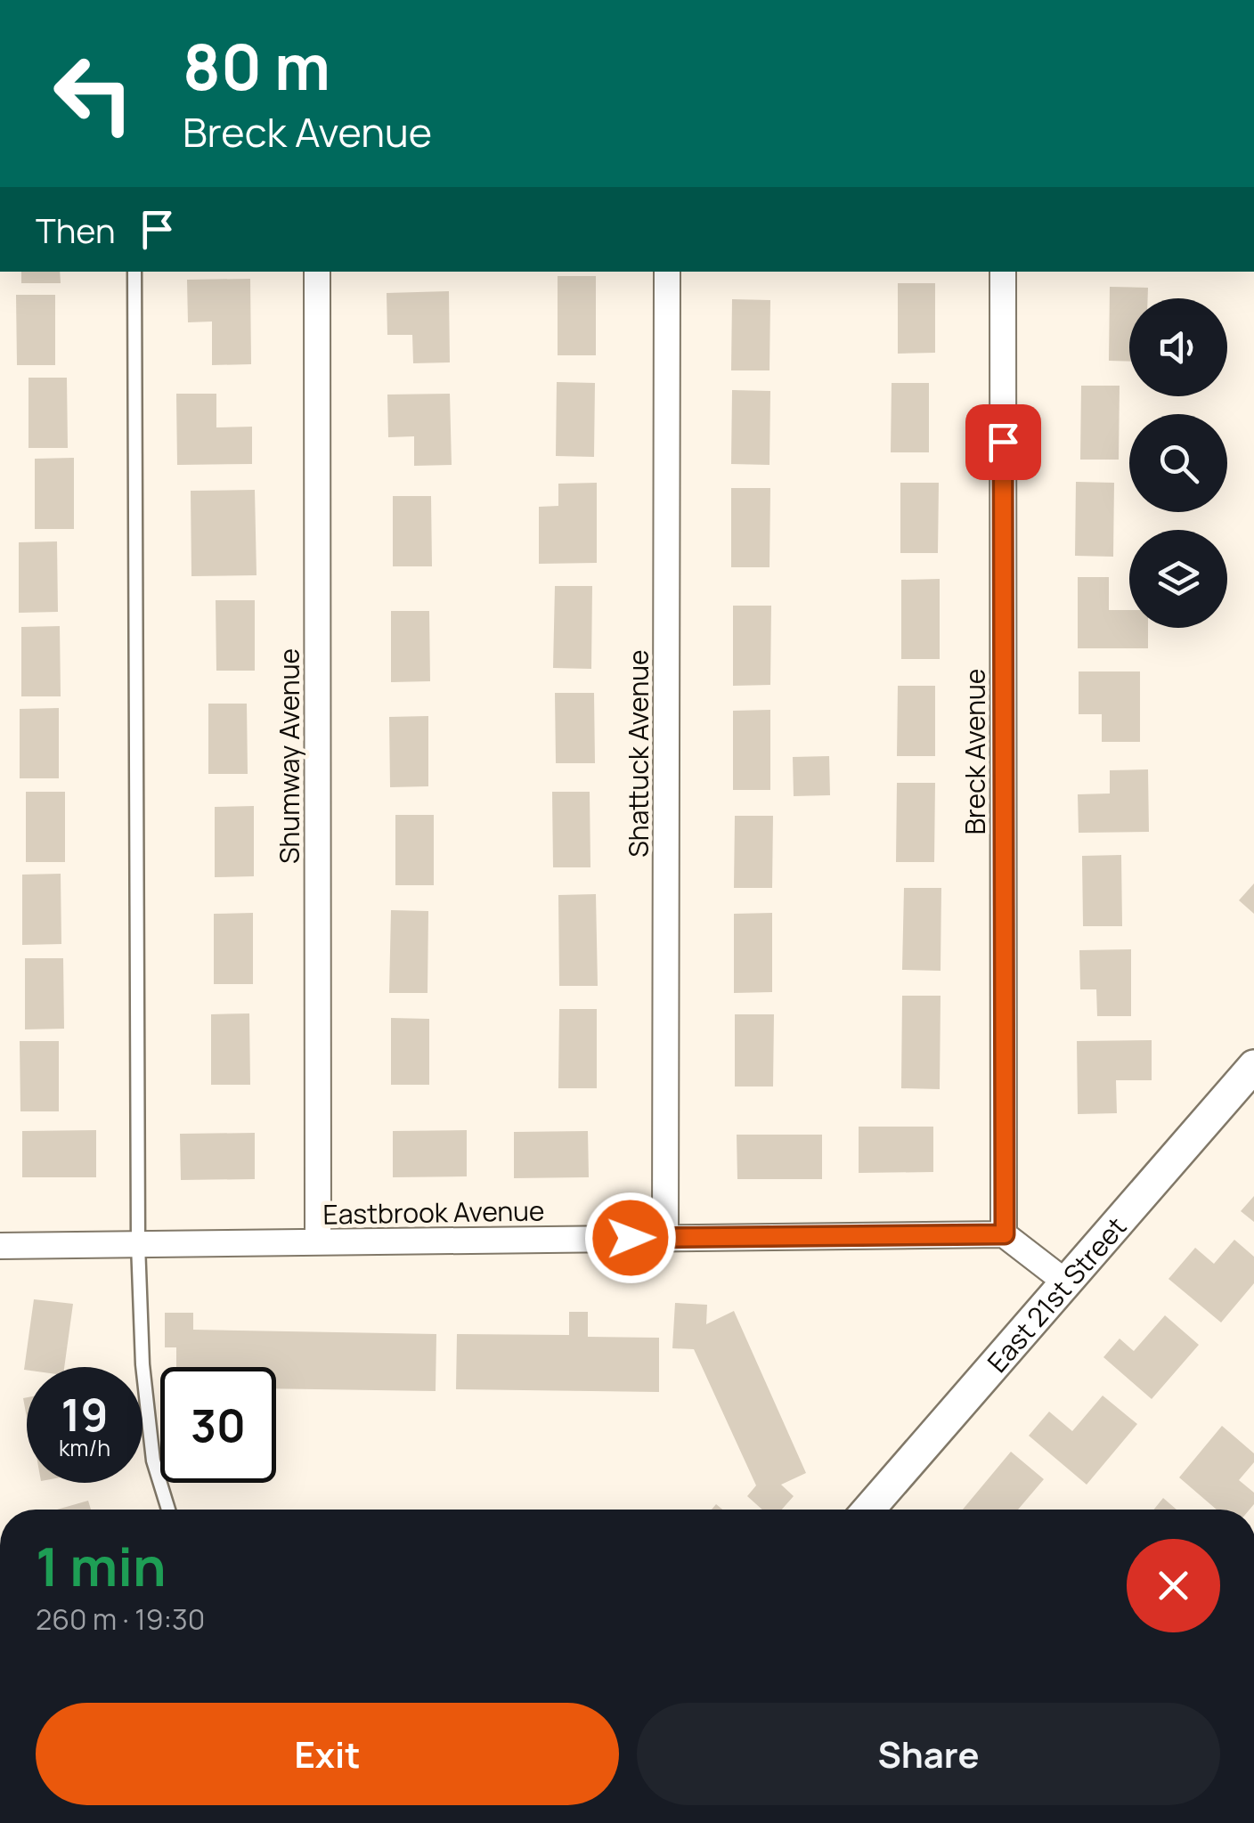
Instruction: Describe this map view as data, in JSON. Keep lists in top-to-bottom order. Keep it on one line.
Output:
{"streets":{"street":["Breck Avenue","Shattuck Avenue","Shumway Avenue","Eastbrook Avenue","East 21st Street"]},"crossings":[["Breck Avenue","Eastbrook Avenue"],["Shattuck Avenue","Eastbrook Avenue"],["Shumway Avenue","Eastbrook Avenue"]],"page":{"turn":["80 m","Breck Avenue"],"then":"Then","speed":"19 km/h","limit":"30","heading":["1 min","260 m · 19:30"],"buttons":["Exit","Share"]}}
